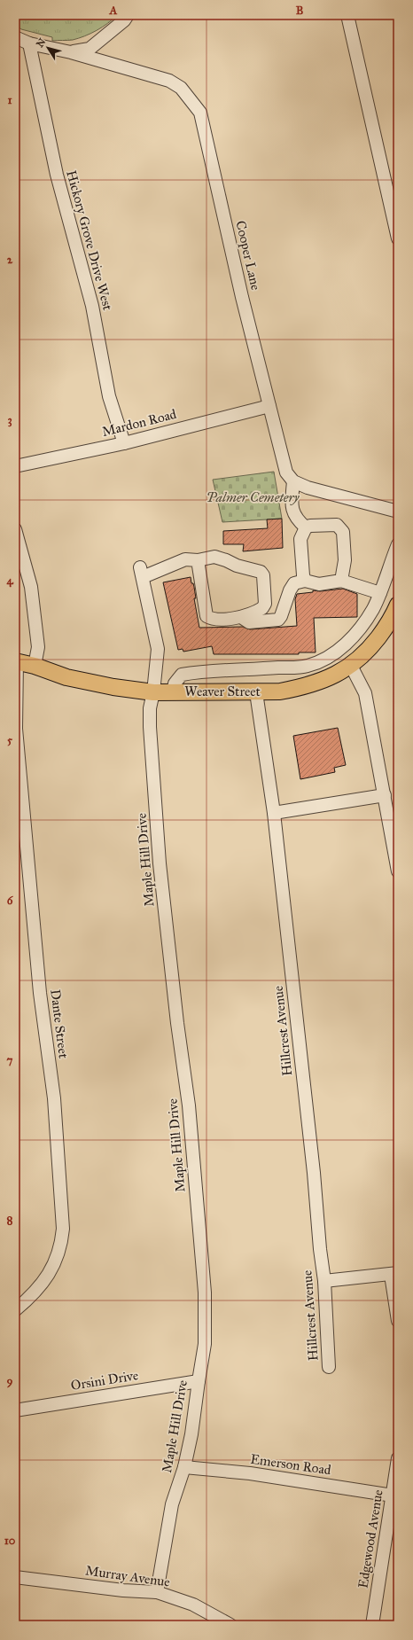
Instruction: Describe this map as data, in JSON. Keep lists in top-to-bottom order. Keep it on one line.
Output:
{"streets":{"main road":["Weaver Street"],"street":["Hickory Grove Drive West","Cooper Lane","Mardon Road","Maple Hill Drive","Dante Street","Hillcrest Avenue","Orsini Drive","Emerson Road","Edgewood Avenue","Murray Avenue"]},"crossings":[["Hickory Grove Drive West","Cooper Lane"],["Hickory Grove Drive West","Mardon Road"],["Cooper Lane","Mardon Road"],["Weaver Street","Maple Hill Drive"],["Weaver Street","Dante Street"],["Weaver Street","Hillcrest Avenue"],["Maple Hill Drive","Orsini Drive"],["Maple Hill Drive","Emerson Road"],["Maple Hill Drive","Murray Avenue"],["Emerson Road","Edgewood Avenue"]],"parks":["Palmer Cemetery"],"north":"top left","grid":{"columns":["A","B"],"rows":["1","2","3","4","5","6","7","8","9","10"]}}
